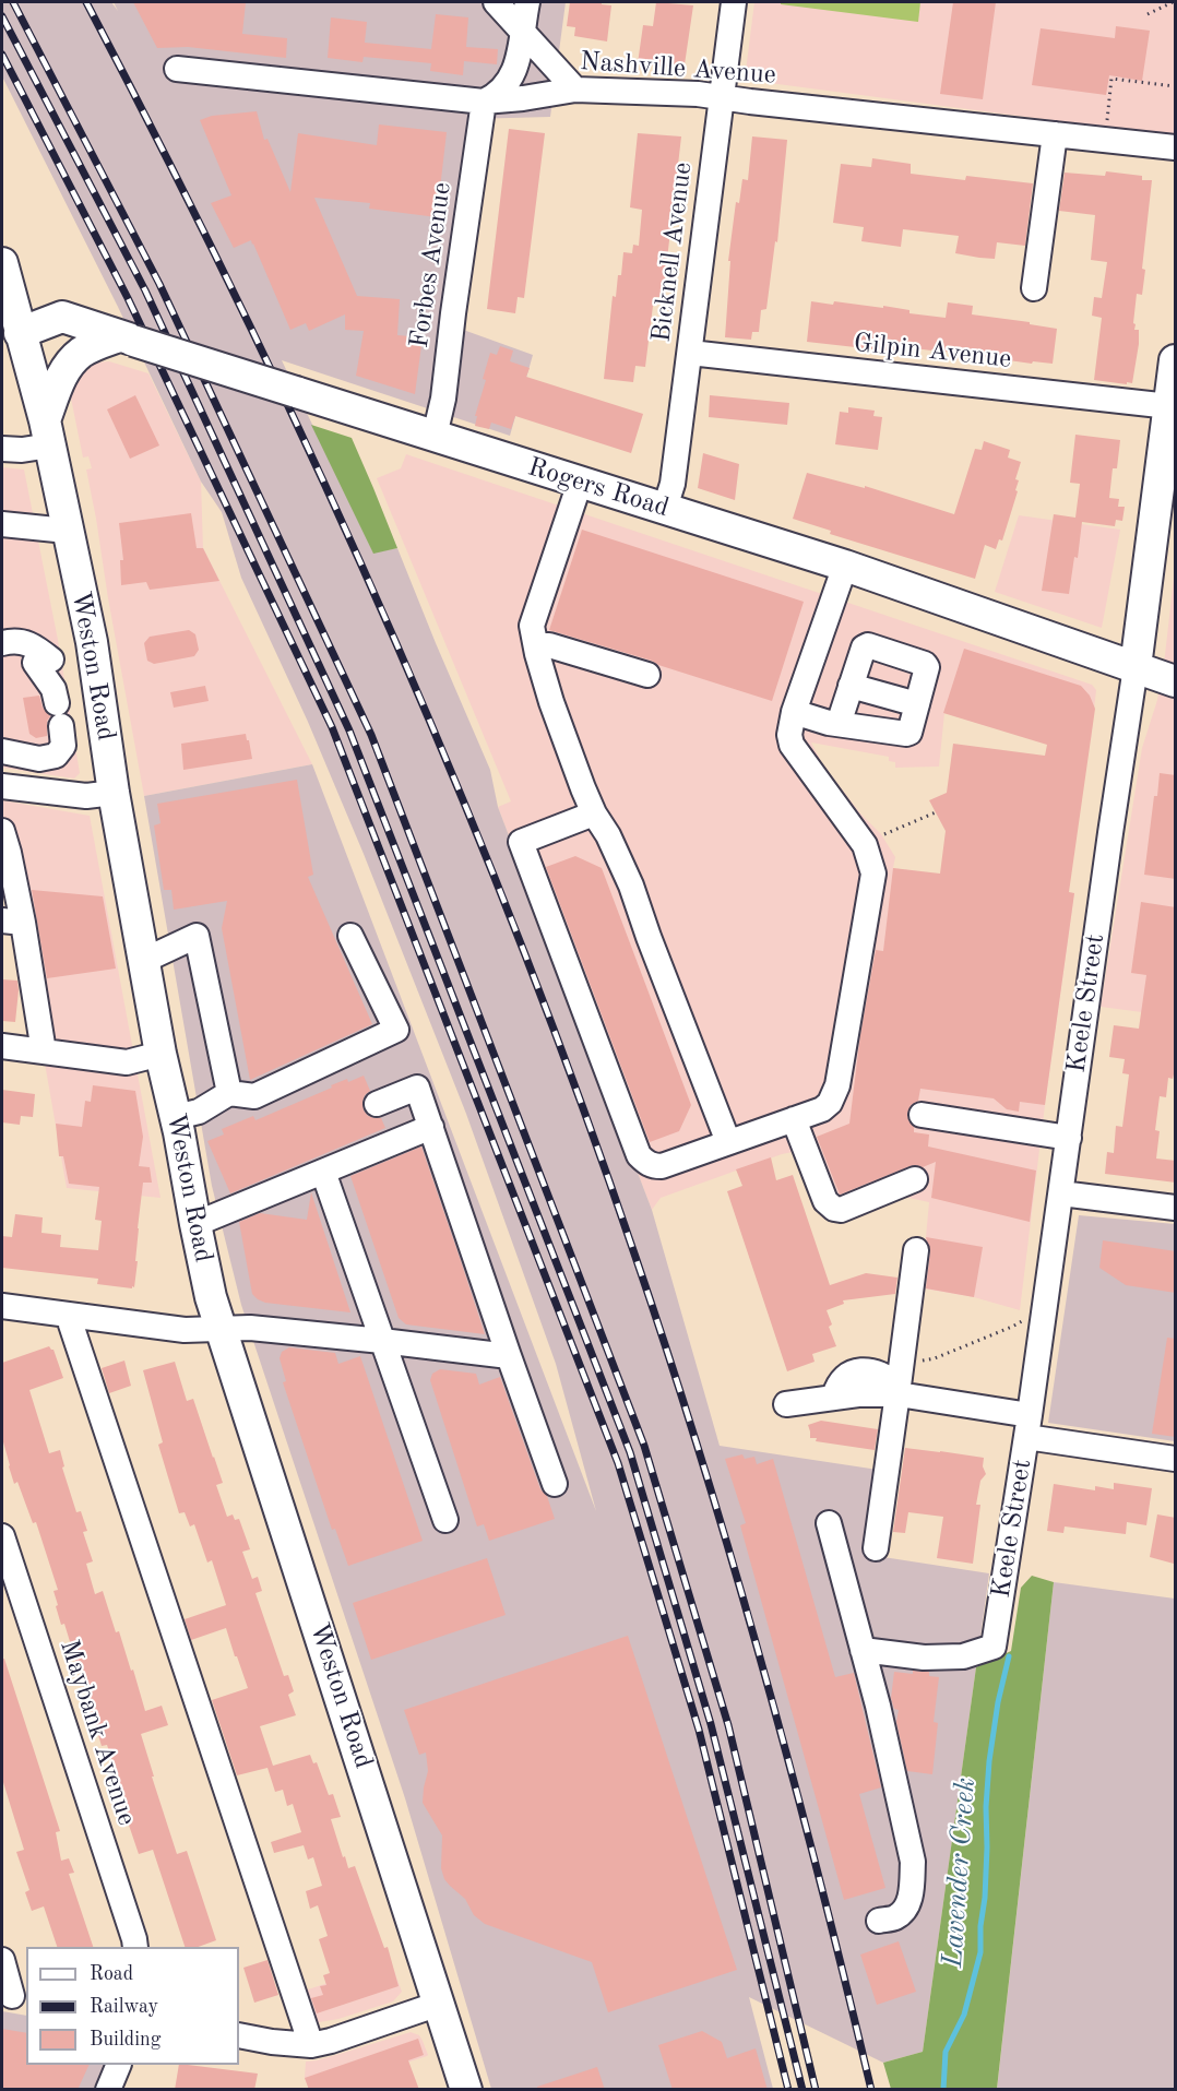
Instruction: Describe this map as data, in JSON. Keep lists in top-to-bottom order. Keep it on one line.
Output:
{"streets":{"main road":["Rogers Road","Weston Road","Keele Street"],"street":["Nashville Avenue","Bicknell Avenue","Forbes Avenue","Gilpin Avenue","Maybank Avenue"]},"crossings":[["Nashville Avenue","Bicknell Avenue"],["Nashville Avenue","Forbes Avenue"],["Bicknell Avenue","Gilpin Avenue"],["Bicknell Avenue","Rogers Road"],["Forbes Avenue","Rogers Road"],["Gilpin Avenue","Keele Street"],["Rogers Road","Weston Road"],["Rogers Road","Keele Street"]],"water":["Lavender Creek"],"legend":["Road","Railway","Building"]}
